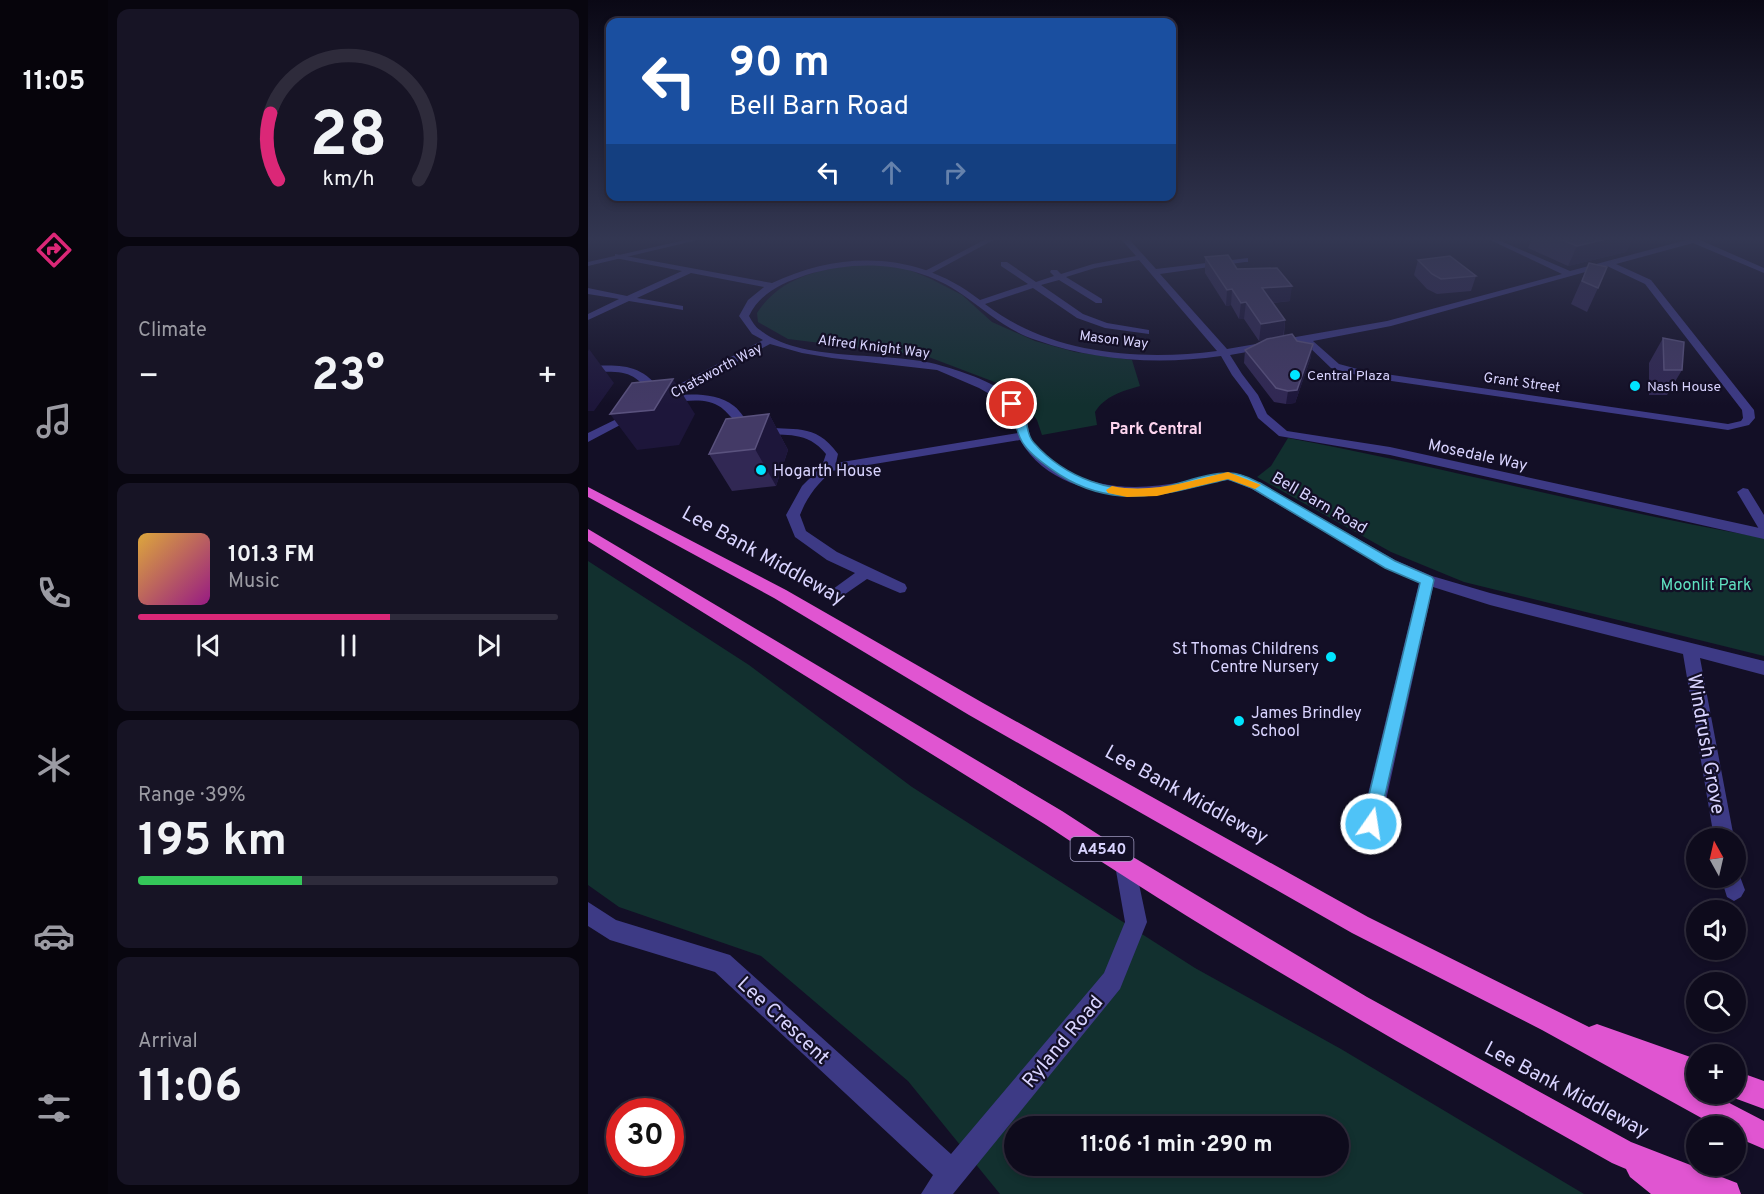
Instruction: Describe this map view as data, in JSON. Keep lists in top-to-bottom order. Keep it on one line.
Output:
{"streets":{"highway":["Lee Bank Middleway","A4540"],"street":["Mason Way","Alfred Knight Way","Chatsworth Way","Grant Street","Mosedale Way","Bell Barn Road","Windrush Grove","Lee Crescent","Ryland Road"]},"crossings":[["Mason Way","Grant Street"],["Mason Way","Mosedale Way"],["Alfred Knight Way","Chatsworth Way"],["Alfred Knight Way","Bell Barn Road"],["Bell Barn Road","Windrush Grove"],["Lee Bank Middleway","Ryland Road"],["Lee Crescent","Ryland Road"]],"districts":["Park Central"],"parks":["Moonlit Park"],"places":["Central Plaza","Nash House","Hogarth House","St Thomas Childrens Centre Nursery","James Brindley School"],"north":"top","page":{"tabs":"11:05","turn":["90 m","Bell Barn Road"],"tile":["Climate",["Range · 39%","195 km"],["Arrival","11:06"]],"heat":["−","23°","+"],"song":["101.3 FM","Music"],"map_buttons":["+","−"],"limit":"30","trip":"11:06 · 1 min · 290 m","gauge":["28","km/h"]}}
